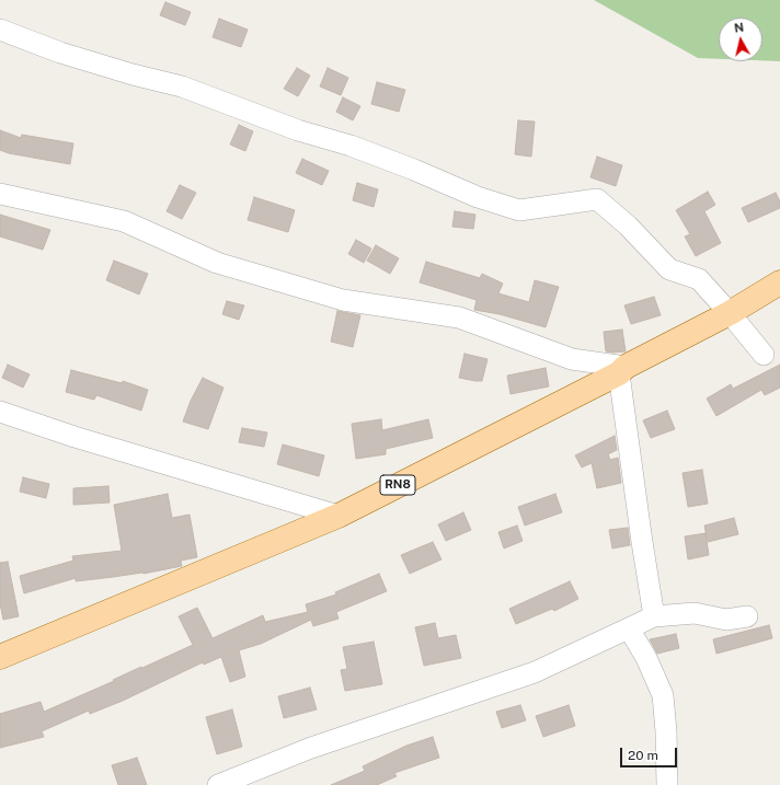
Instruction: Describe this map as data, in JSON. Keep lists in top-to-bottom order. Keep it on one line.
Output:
{"streets":{"main road":["RN8"]},"scale_bar":"20 m","north":"top"}
